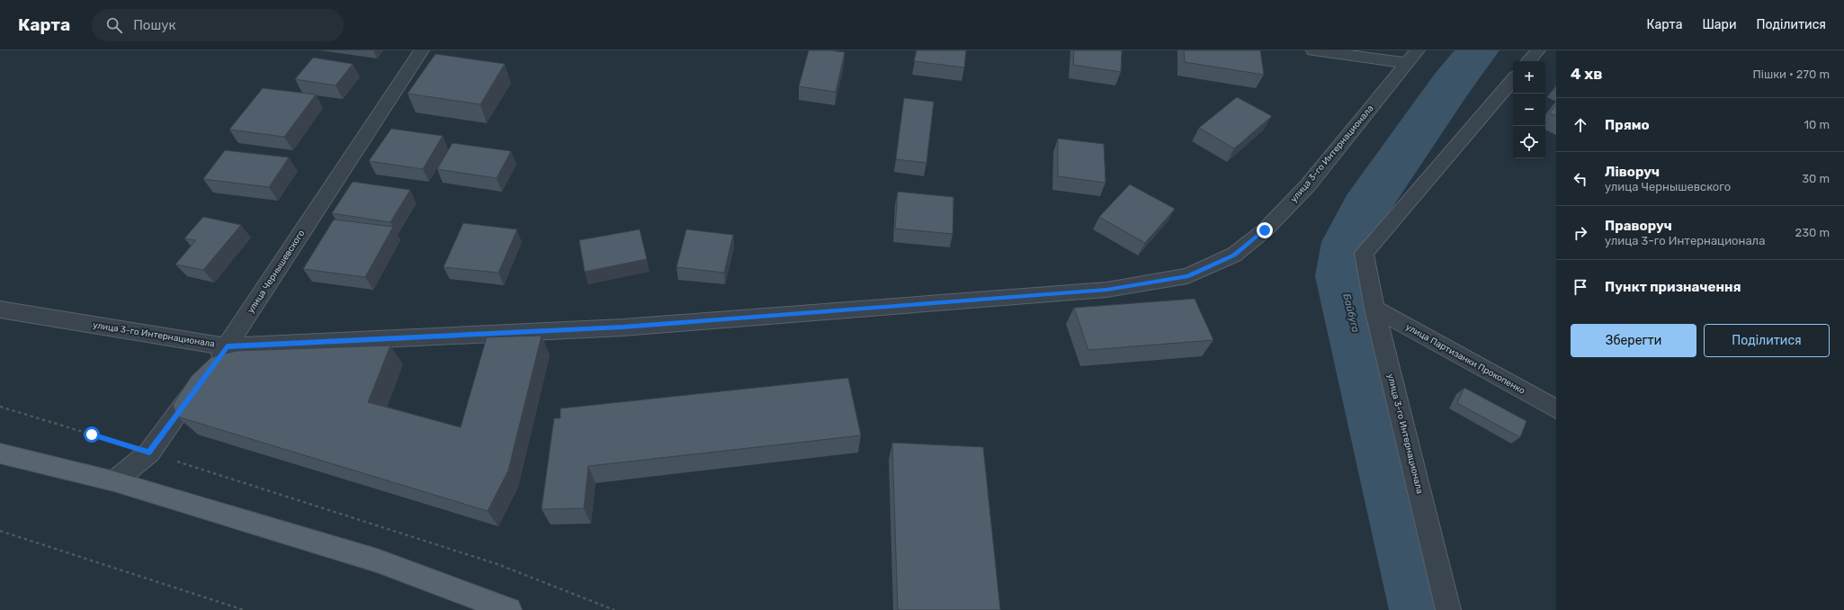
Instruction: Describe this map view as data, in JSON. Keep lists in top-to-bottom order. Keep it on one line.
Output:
{"streets":{"street":["улица 3-го Интернационала","улица Чернышевского","улица Партизанки Прокопенко"]},"crossings":[["улица 3-го Интернационала","улица Чернышевского"],["улица 3-го Интернационала","улица Партизанки Прокопенко"]],"water":["Байбуга"],"page":{"header":"Карта","search":"Пошук","nav":["Карта","Шари","Поділитися"],"heading":["4 хв","Пішки · 270 m"],"map_buttons":["+","−"],"list":[["Прямо","10 m"],["Ліворуч","улица Чернышевского","30 m"],["Праворуч","улица 3-го Интернационала","230 m"],"Пункт призначення"],"buttons":["Зберегти","Поділитися"]}}
